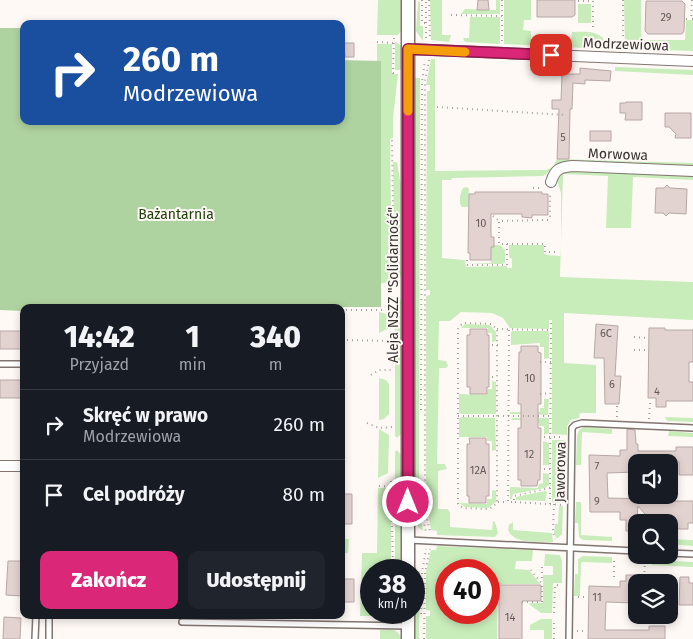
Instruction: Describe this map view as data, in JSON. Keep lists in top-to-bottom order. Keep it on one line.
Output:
{"streets":{"street":["Modrzewiowa","Morwowa","Aleja NSZZ \"Solidarność\""],"lane":["Jaworowa"]},"crossings":[["Modrzewiowa","Aleja NSZZ \"Solidarność\""]],"parks":["Bażantarnia"],"house_numbers":["29","5","10","6C","10","6","4","12","7","12A","9","11","14"],"page":{"turn":["260 m","Modrzewiowa"],"eta":["14:42","Przyjazd","1","min","340","m"],"list":[{"name":"Skręć w prawo","note":"Modrzewiowa","value":"260 m"},{"name":"Cel podróży","value":"80 m"}],"buttons":["Zakończ","Udostępnij"],"speed":"38 km/h","limit":"40"}}
